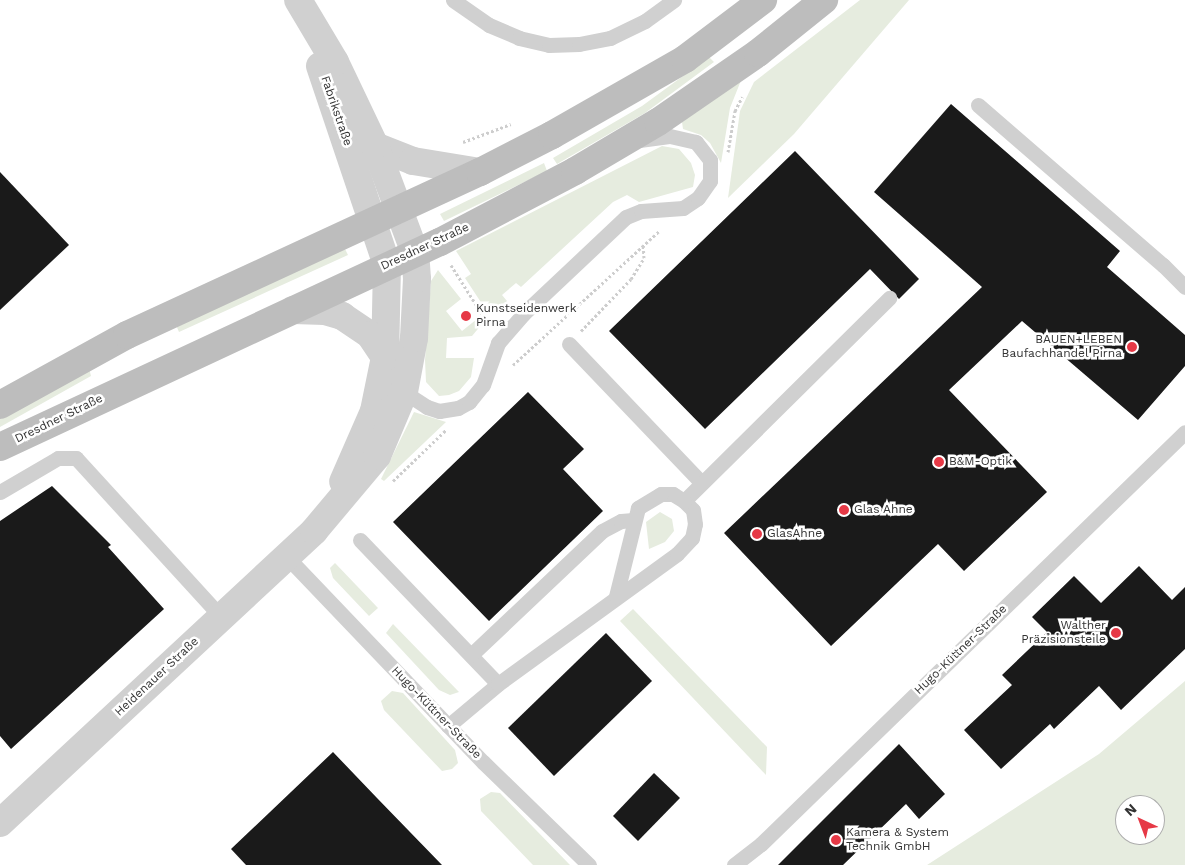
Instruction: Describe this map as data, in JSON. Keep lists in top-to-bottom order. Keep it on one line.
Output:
{"streets":{"main road":["Dresdner Straße"],"street":["Fabrikstraße","Heidenauer Straße"],"lane":["Hugo-Küttner-Straße"]},"crossings":[["Fabrikstraße","Dresdner Straße"],["Fabrikstraße","Heidenauer Straße"],["Dresdner Straße","Heidenauer Straße"],["Hugo-Küttner-Straße","Heidenauer Straße"]],"places":["Kunstseidenwerk Pirna","BAUEN+LEBEN Baufachhandel Pirna","B&M-Optik","Glas Ahne","GlasAhne","Walther Präzisionsteile","Kamera & System Technik GmbH"],"north":"top left"}
